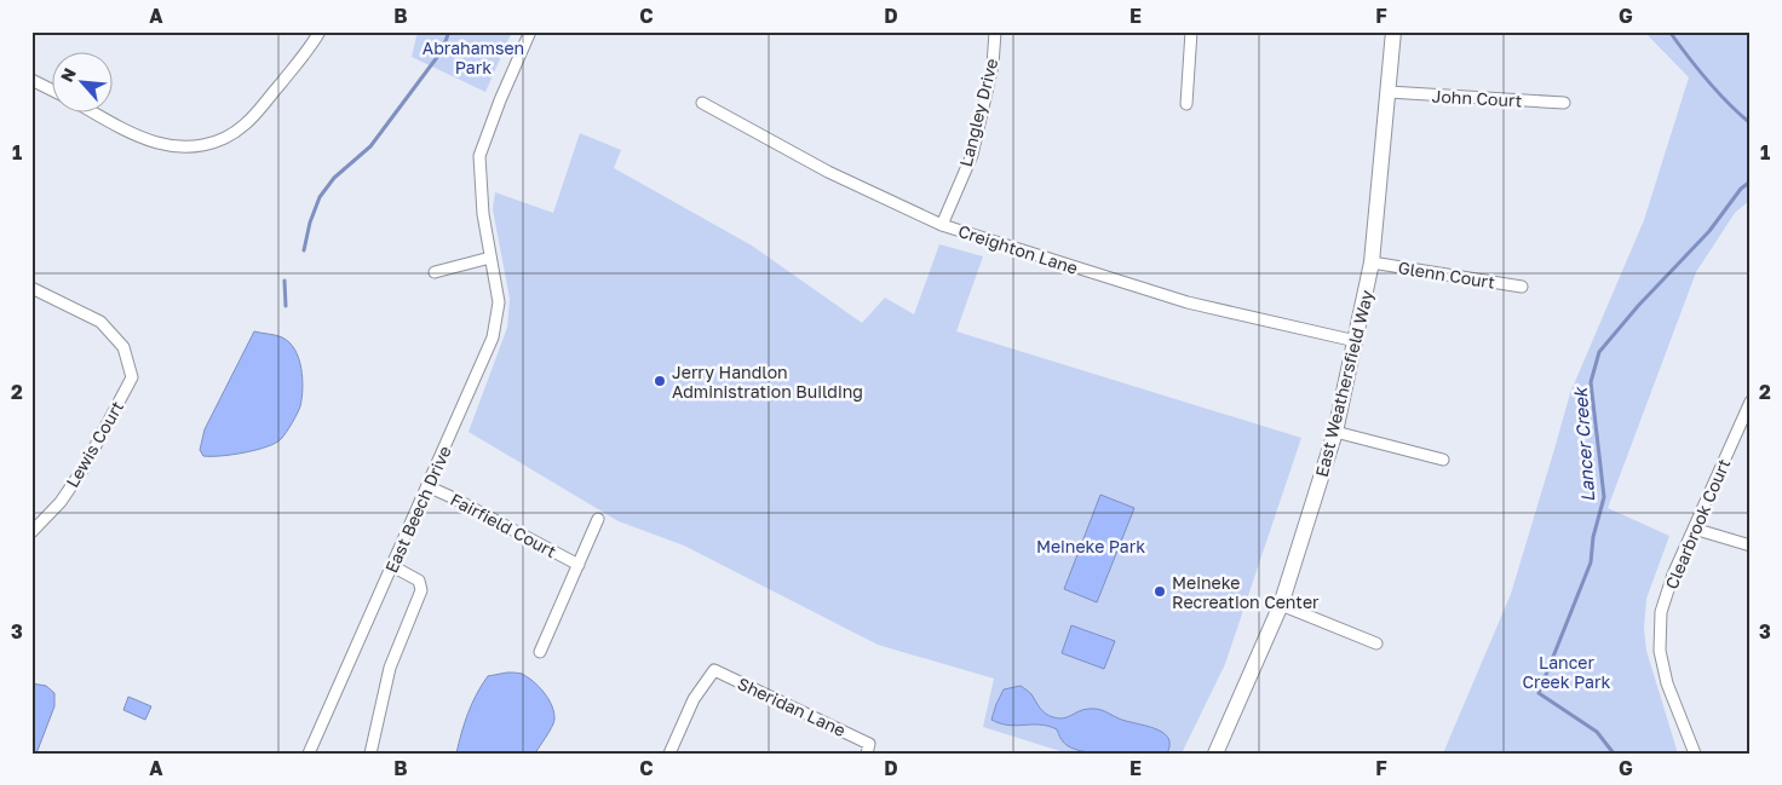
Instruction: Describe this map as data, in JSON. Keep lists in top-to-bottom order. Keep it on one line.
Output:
{"streets":{"street":["John Court","Langley Drive","Creighton Lane","Glenn Court","East Weathersfield Way","Lewis Court","East Beech Drive","Clearbrook Court","Fairfield Court","Sheridan Lane"]},"crossings":[["John Court","East Weathersfield Way"],["Langley Drive","Creighton Lane"],["Creighton Lane","East Weathersfield Way"],["Glenn Court","East Weathersfield Way"],["East Beech Drive","Fairfield Court"]],"water":["Lancer Creek"],"parks":["Abrahamsen Park","Meineke Park","Lancer Creek Park"],"places":["Jerry Handlon Administration Building","Meineke Recreation Center"],"north":"top left","grid":{"columns":["A","B","C","D","E","F","G"],"rows":["1","2","3"]}}
